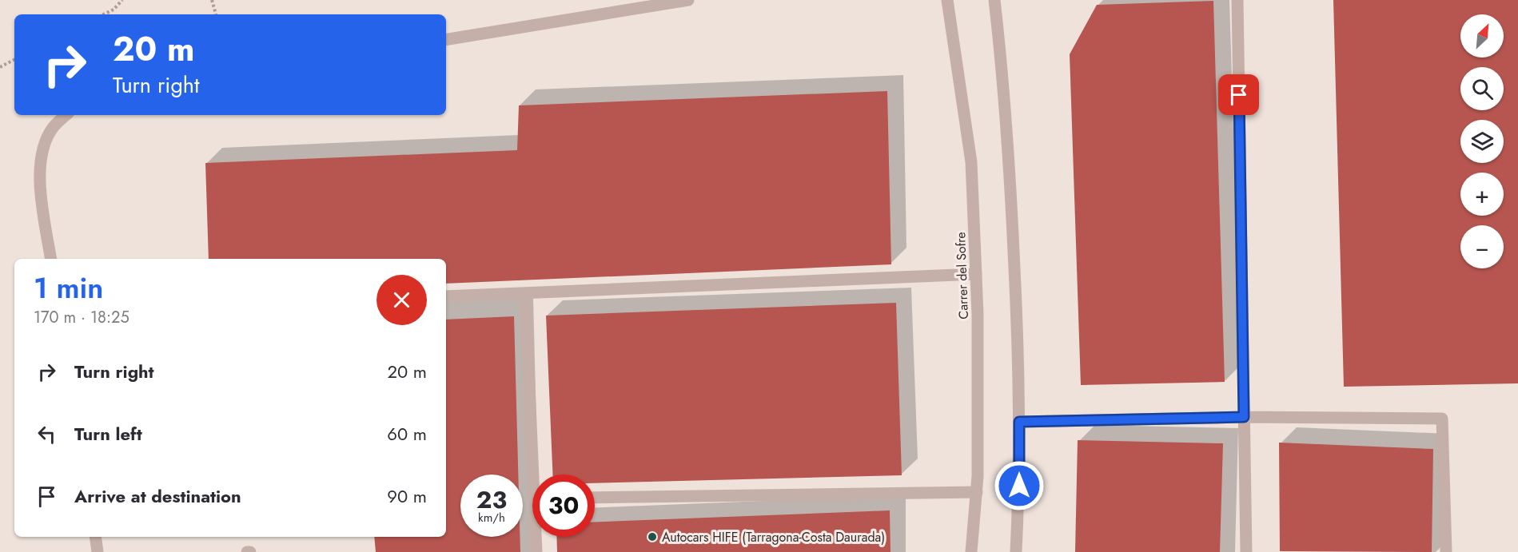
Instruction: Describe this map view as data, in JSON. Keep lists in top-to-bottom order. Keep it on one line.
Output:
{"streets":{"street":["Carrer del Sofre"]},"places":["Autocars HIFE (Tarragona-Costa Daurada)"],"north":"top right","page":{"map_buttons":["+","−"],"turn":["20 m","Turn right"],"heading":["1 min","170 m · 18:25"],"list":[{"name":"Turn right","value":"20 m"},{"name":"Turn left","value":"60 m"},{"name":"Arrive at destination","value":"90 m"}],"speed":"23 km/h","limit":"30"}}
